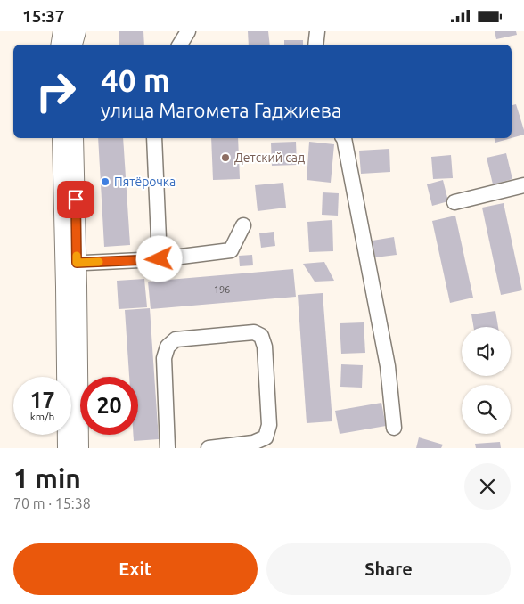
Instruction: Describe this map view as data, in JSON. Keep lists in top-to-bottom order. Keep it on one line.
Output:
{"places":["Детский сад","Пятёрочка"],"house_numbers":["196"],"page":{"status":"15:37","turn":["40 m","улица Магомета Гаджиева"],"speed":"17 km/h","limit":"20","heading":["1 min","70 m · 15:38"],"buttons":["Exit","Share"]}}
